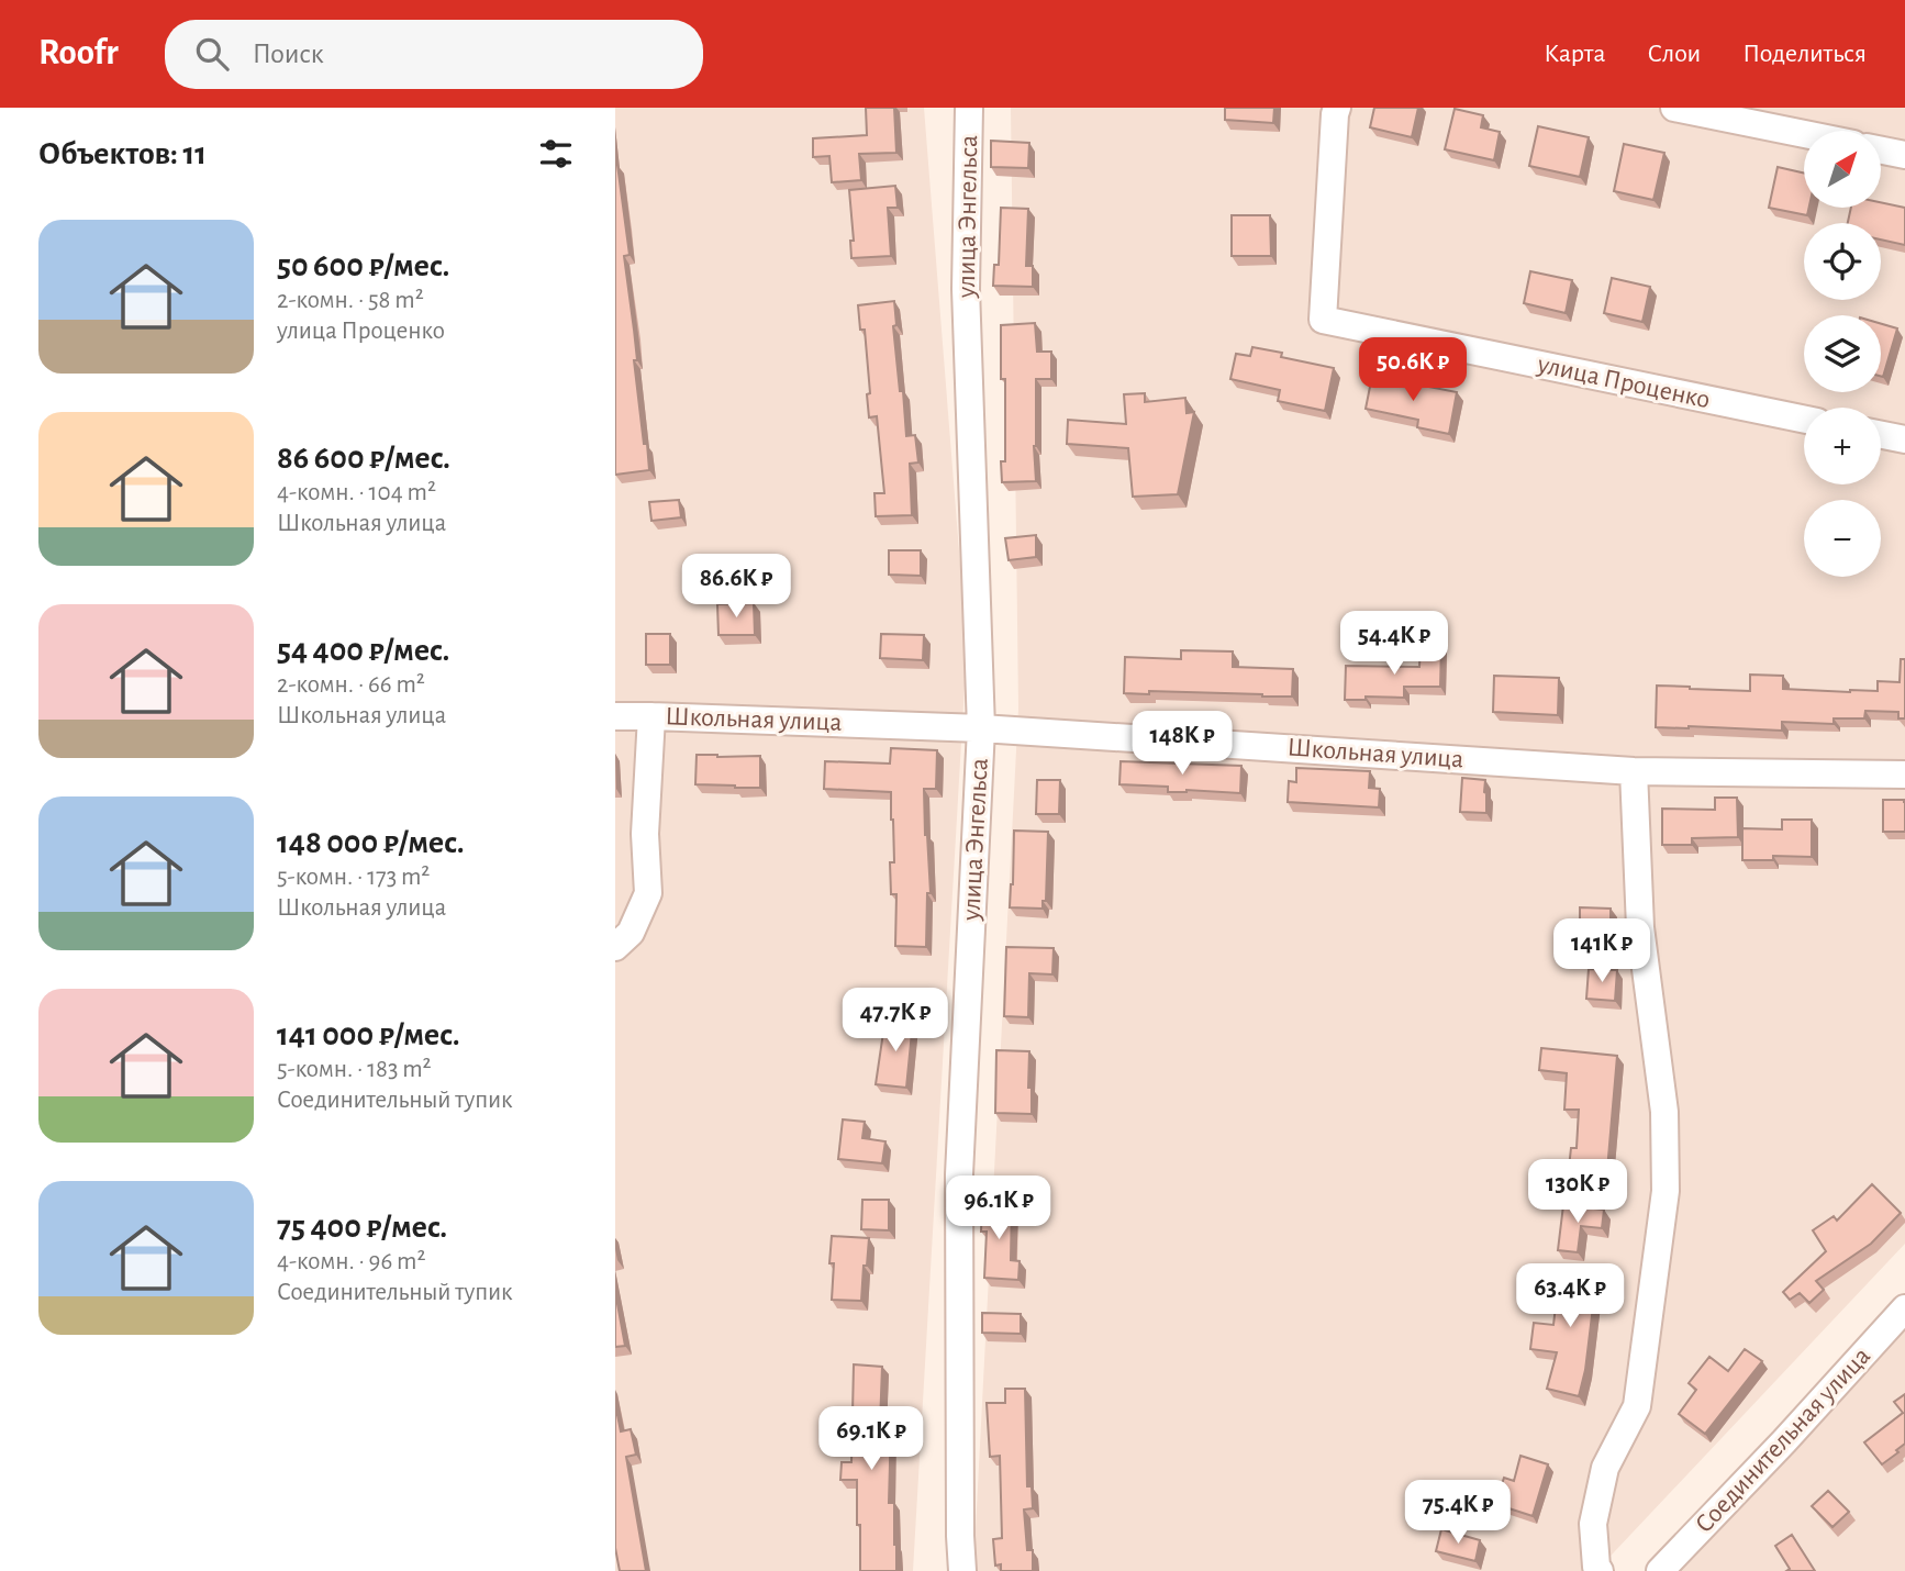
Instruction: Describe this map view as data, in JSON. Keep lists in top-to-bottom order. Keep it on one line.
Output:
{"streets":{"street":["улица Энгельса","улица Проценко","Школьная улица","Соединительная улица"]},"crossings":[["улица Энгельса","Школьная улица"]],"north":"top right","page":{"header":"Roofr","search":"Поиск","nav":["Карта","Слои","Поделиться"],"heading":"Объектов: 11","map_buttons":["+","−"],"list":[{"name":"50 600 ₽/мес.","note":"2-комн. · 58 m² · улица Проценко"},{"name":"86 600 ₽/мес.","note":"4-комн. · 104 m² · Школьная улица"},{"name":"54 400 ₽/мес.","note":"2-комн. · 66 m² · Школьная улица"},{"name":"148 000 ₽/мес.","note":"5-комн. · 173 m² · Школьная улица"},{"name":"141 000 ₽/мес.","note":"5-комн. · 183 m² · Соединительный тупик"},{"name":"75 400 ₽/мес.","note":"4-комн. · 96 m² · Соединительный тупик"}],"price":["50.6K ₽","86.6K ₽","54.4K ₽","148K ₽","141K ₽","47.7K ₽","130K ₽","96.1K ₽","63.4K ₽","69.1K ₽","75.4K ₽"]}}
